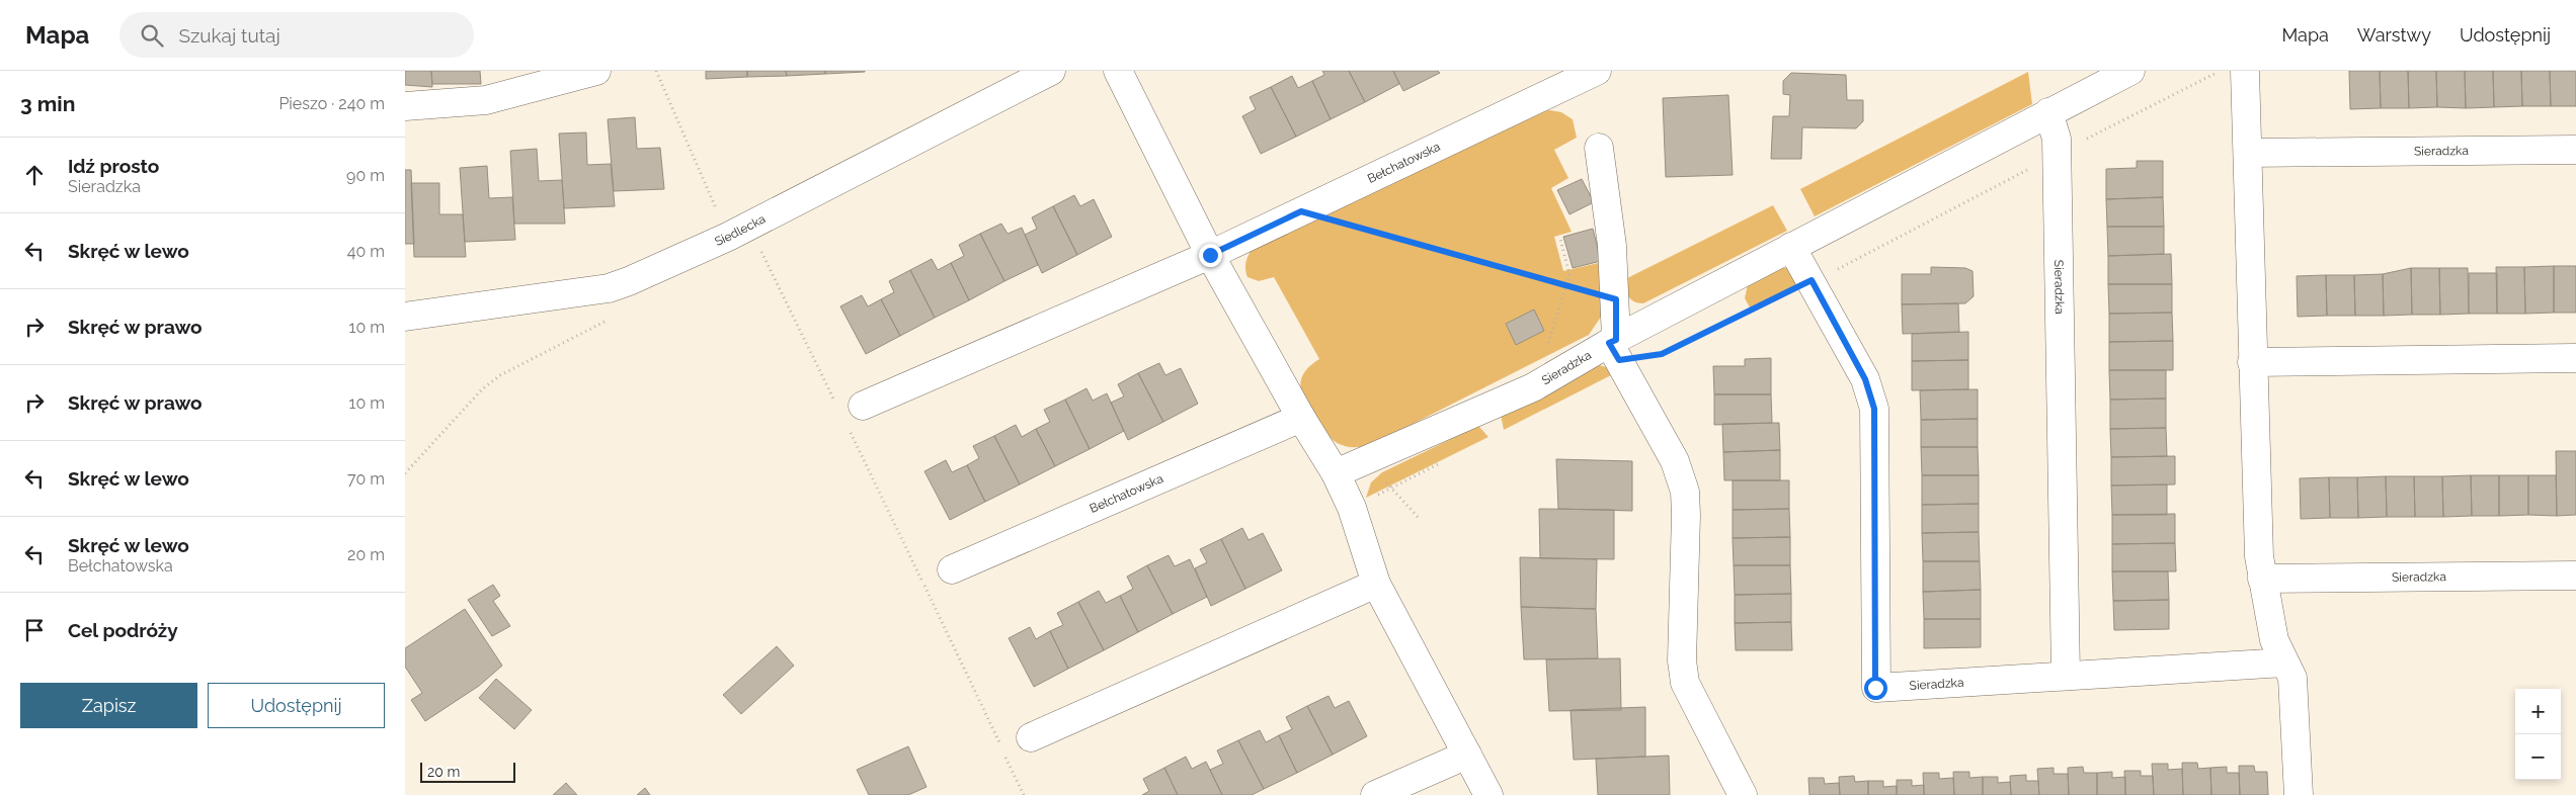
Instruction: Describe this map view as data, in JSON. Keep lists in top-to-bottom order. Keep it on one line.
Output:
{"streets":{"street":["Sieradzka","Bełchatowska","Siedlecka"]},"scale_bar":"20 m","page":{"header":"Mapa","search":"Szukaj tutaj","nav":["Mapa","Warstwy","Udostępnij"],"heading":["3 min","Pieszo · 240 m"],"list":[["Idź prosto","Sieradzka","90 m"],["Skręć w lewo","40 m"],["Skręć w prawo","10 m"],["Skręć w prawo","10 m"],["Skręć w lewo","70 m"],["Skręć w lewo","Bełchatowska","20 m"],"Cel podróży"],"buttons":["Zapisz","Udostępnij"],"map_buttons":["+","−"],"scale":"20 m"}}
